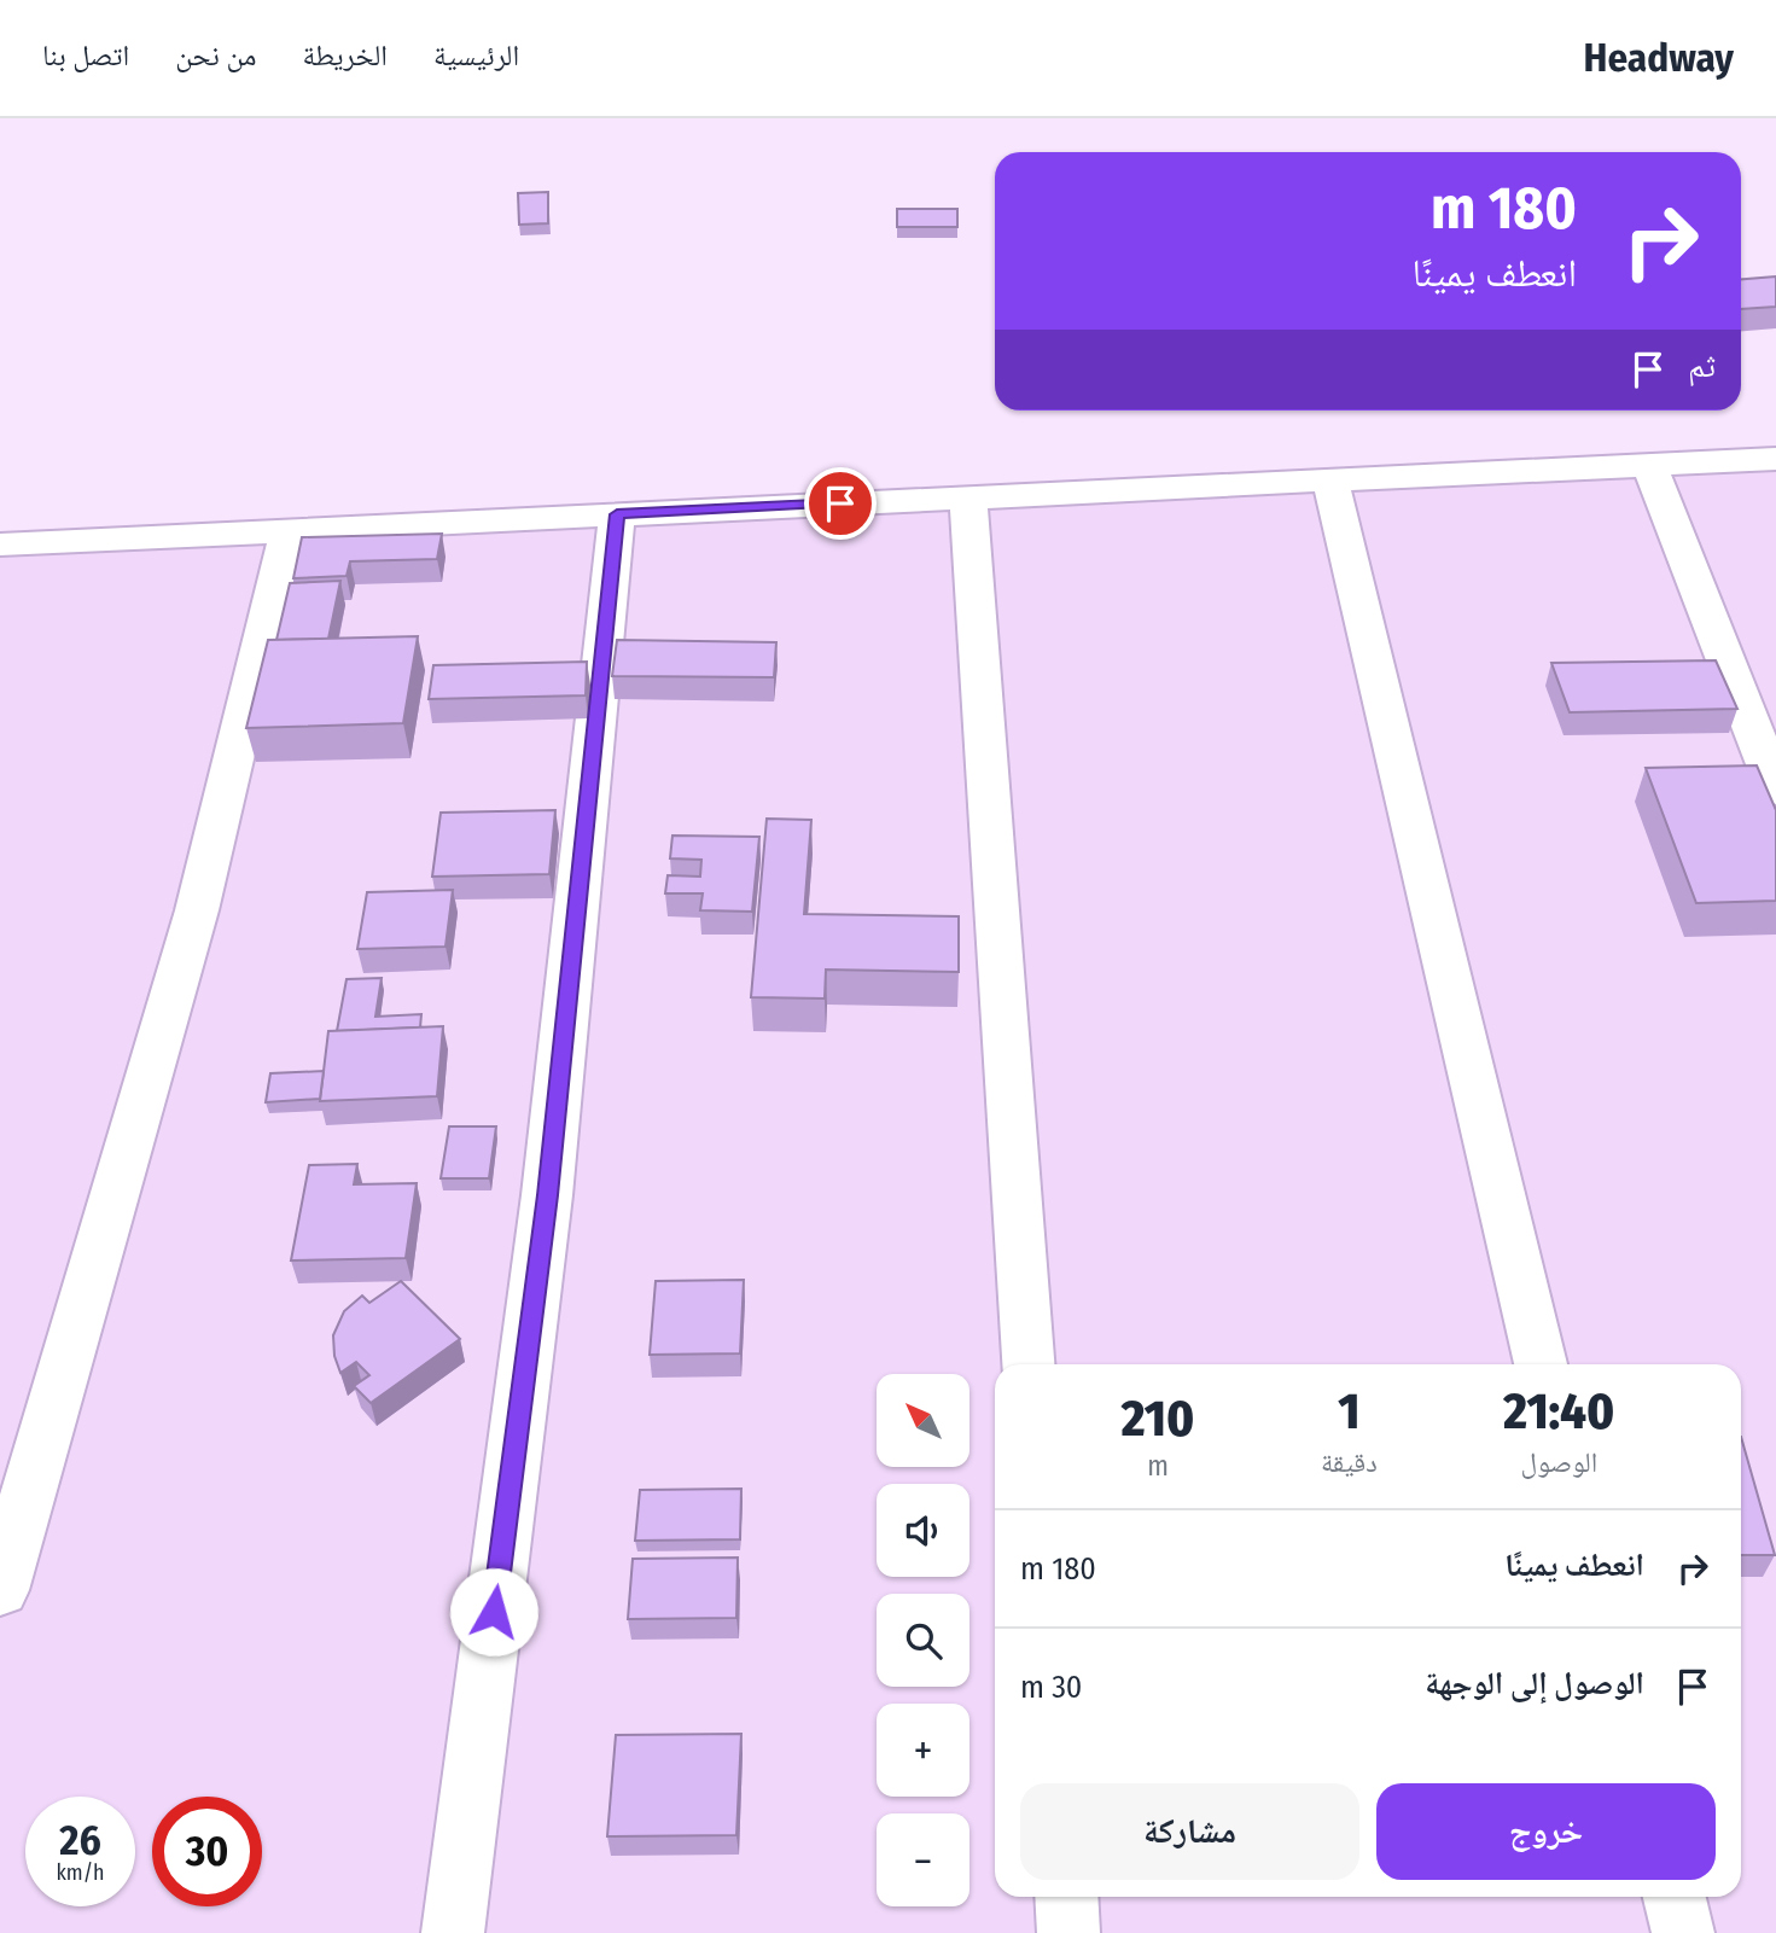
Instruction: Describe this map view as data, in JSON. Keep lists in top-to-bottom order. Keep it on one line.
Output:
{"north":"top left","page":{"header":"Headway","nav":["الرئيسية","الخريطة","من نحن","اتصل بنا"],"turn":["180 m","انعطف يمينًا"],"then":"ثم","eta":["21:40","الوصول","1","دقيقة","210","m"],"map_buttons":["+","−"],"list":[{"name":"انعطف يمينًا","value":"180 m"},{"name":"الوصول إلى الوجهة","value":"30 m"}],"buttons":["خروج","مشاركة"],"speed":"26 km/h","limit":"30"}}
